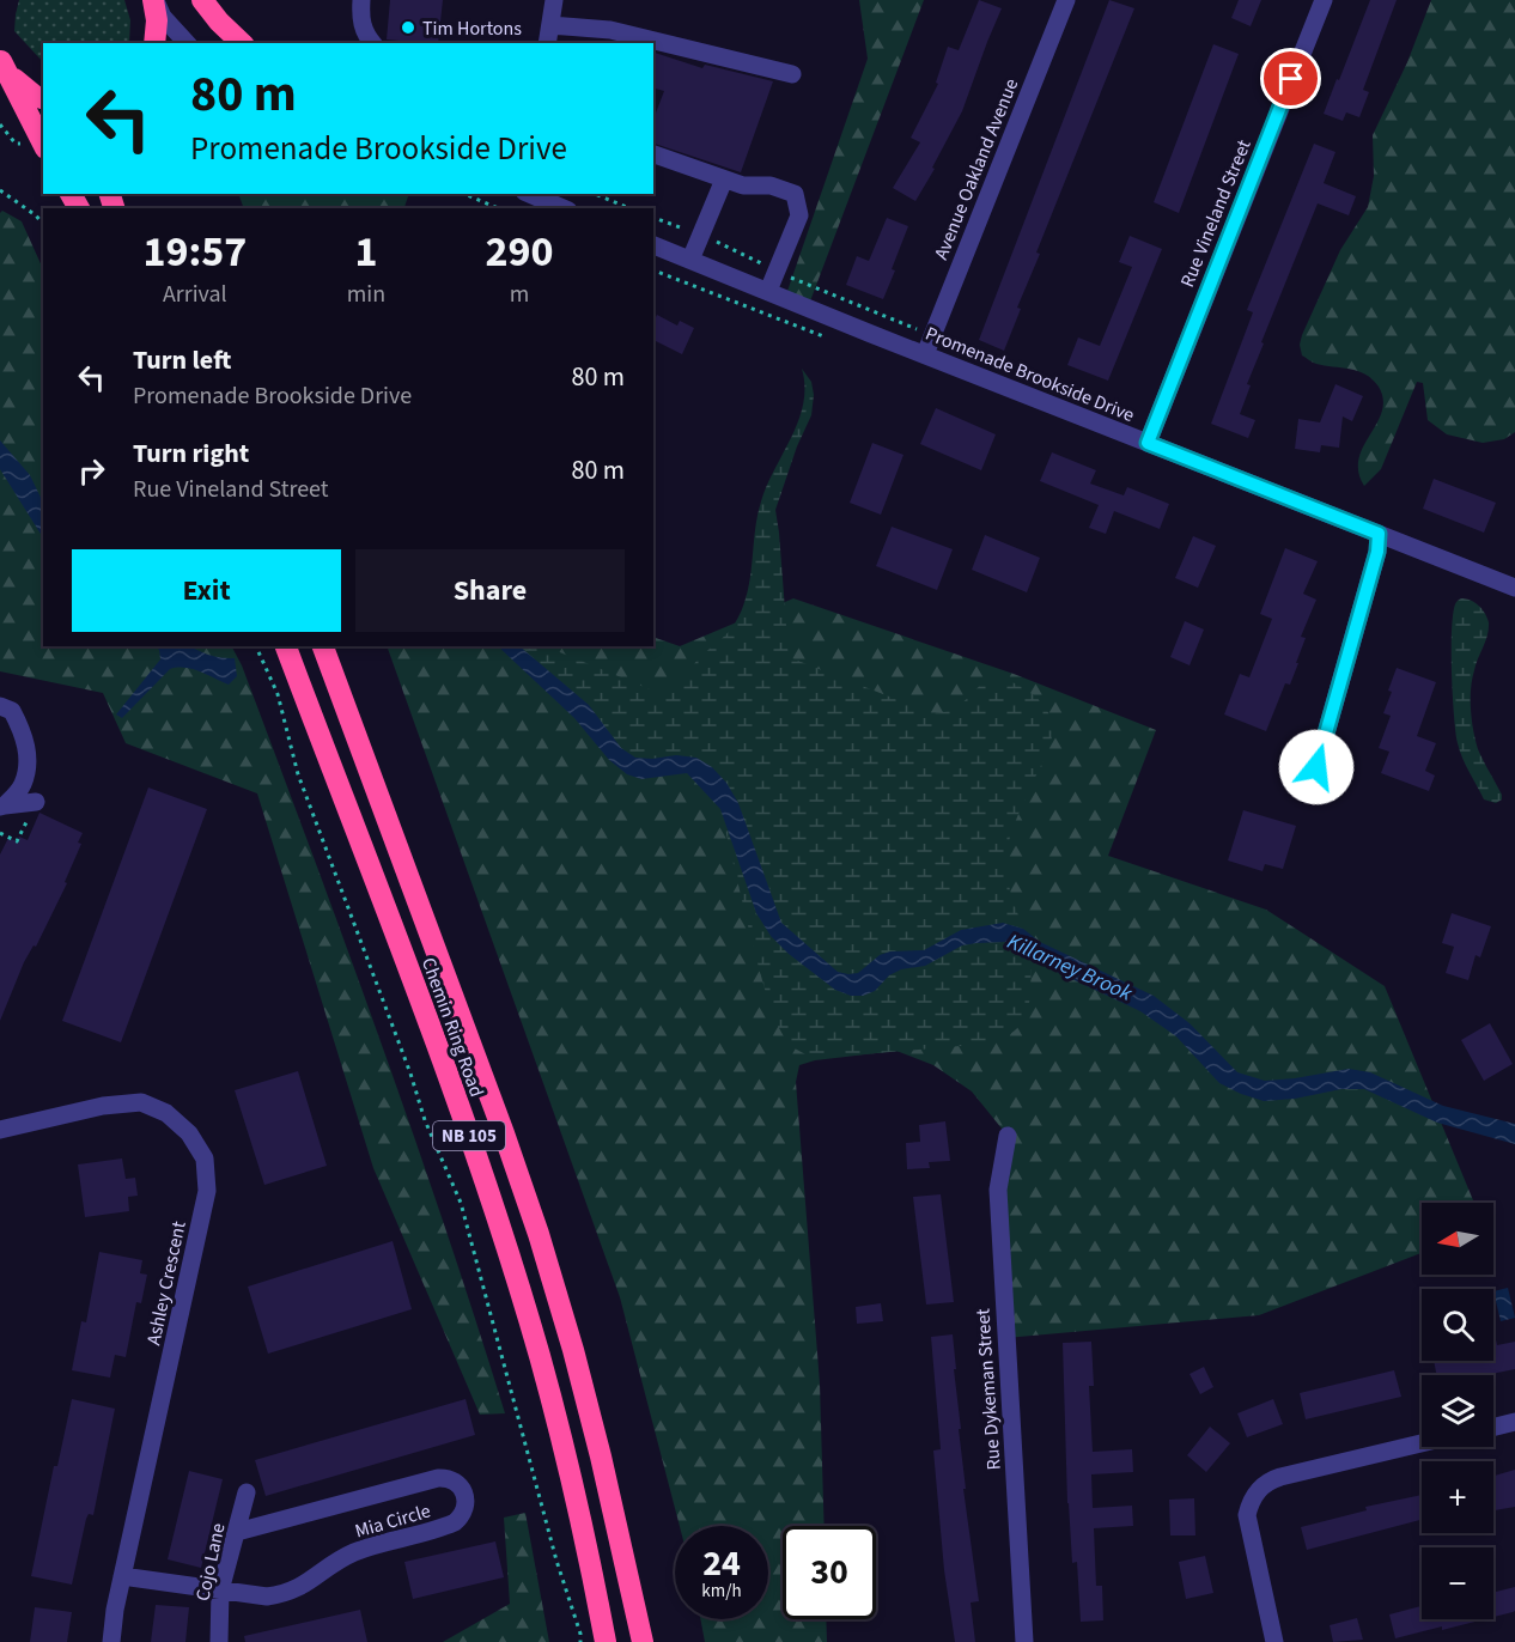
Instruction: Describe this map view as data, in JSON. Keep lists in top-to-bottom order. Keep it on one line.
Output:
{"streets":{"highway":["Chemin Ring Road","NB 105"],"street":["Avenue Oakland Avenue","Rue Vineland Street","Promenade Brookside Drive","Ashley Crescent","Rue Dykeman Street","Mia Circle","Cojo Lane"]},"crossings":[["Avenue Oakland Avenue","Promenade Brookside Drive"],["Rue Vineland Street","Promenade Brookside Drive"],["Ashley Crescent","Mia Circle"],["Mia Circle","Cojo Lane"]],"water":["Killarney Brook"],"places":["Tim Hortons"],"north":"left","page":{"turn":["80 m","Promenade Brookside Drive"],"eta":["19:57","Arrival","1","min","290","m"],"list":[{"name":"Turn left","note":"Promenade Brookside Drive","value":"80 m"},{"name":"Turn right","note":"Rue Vineland Street","value":"80 m"}],"buttons":["Exit","Share"],"map_buttons":["+","−"],"speed":"24 km/h","limit":"30"}}
